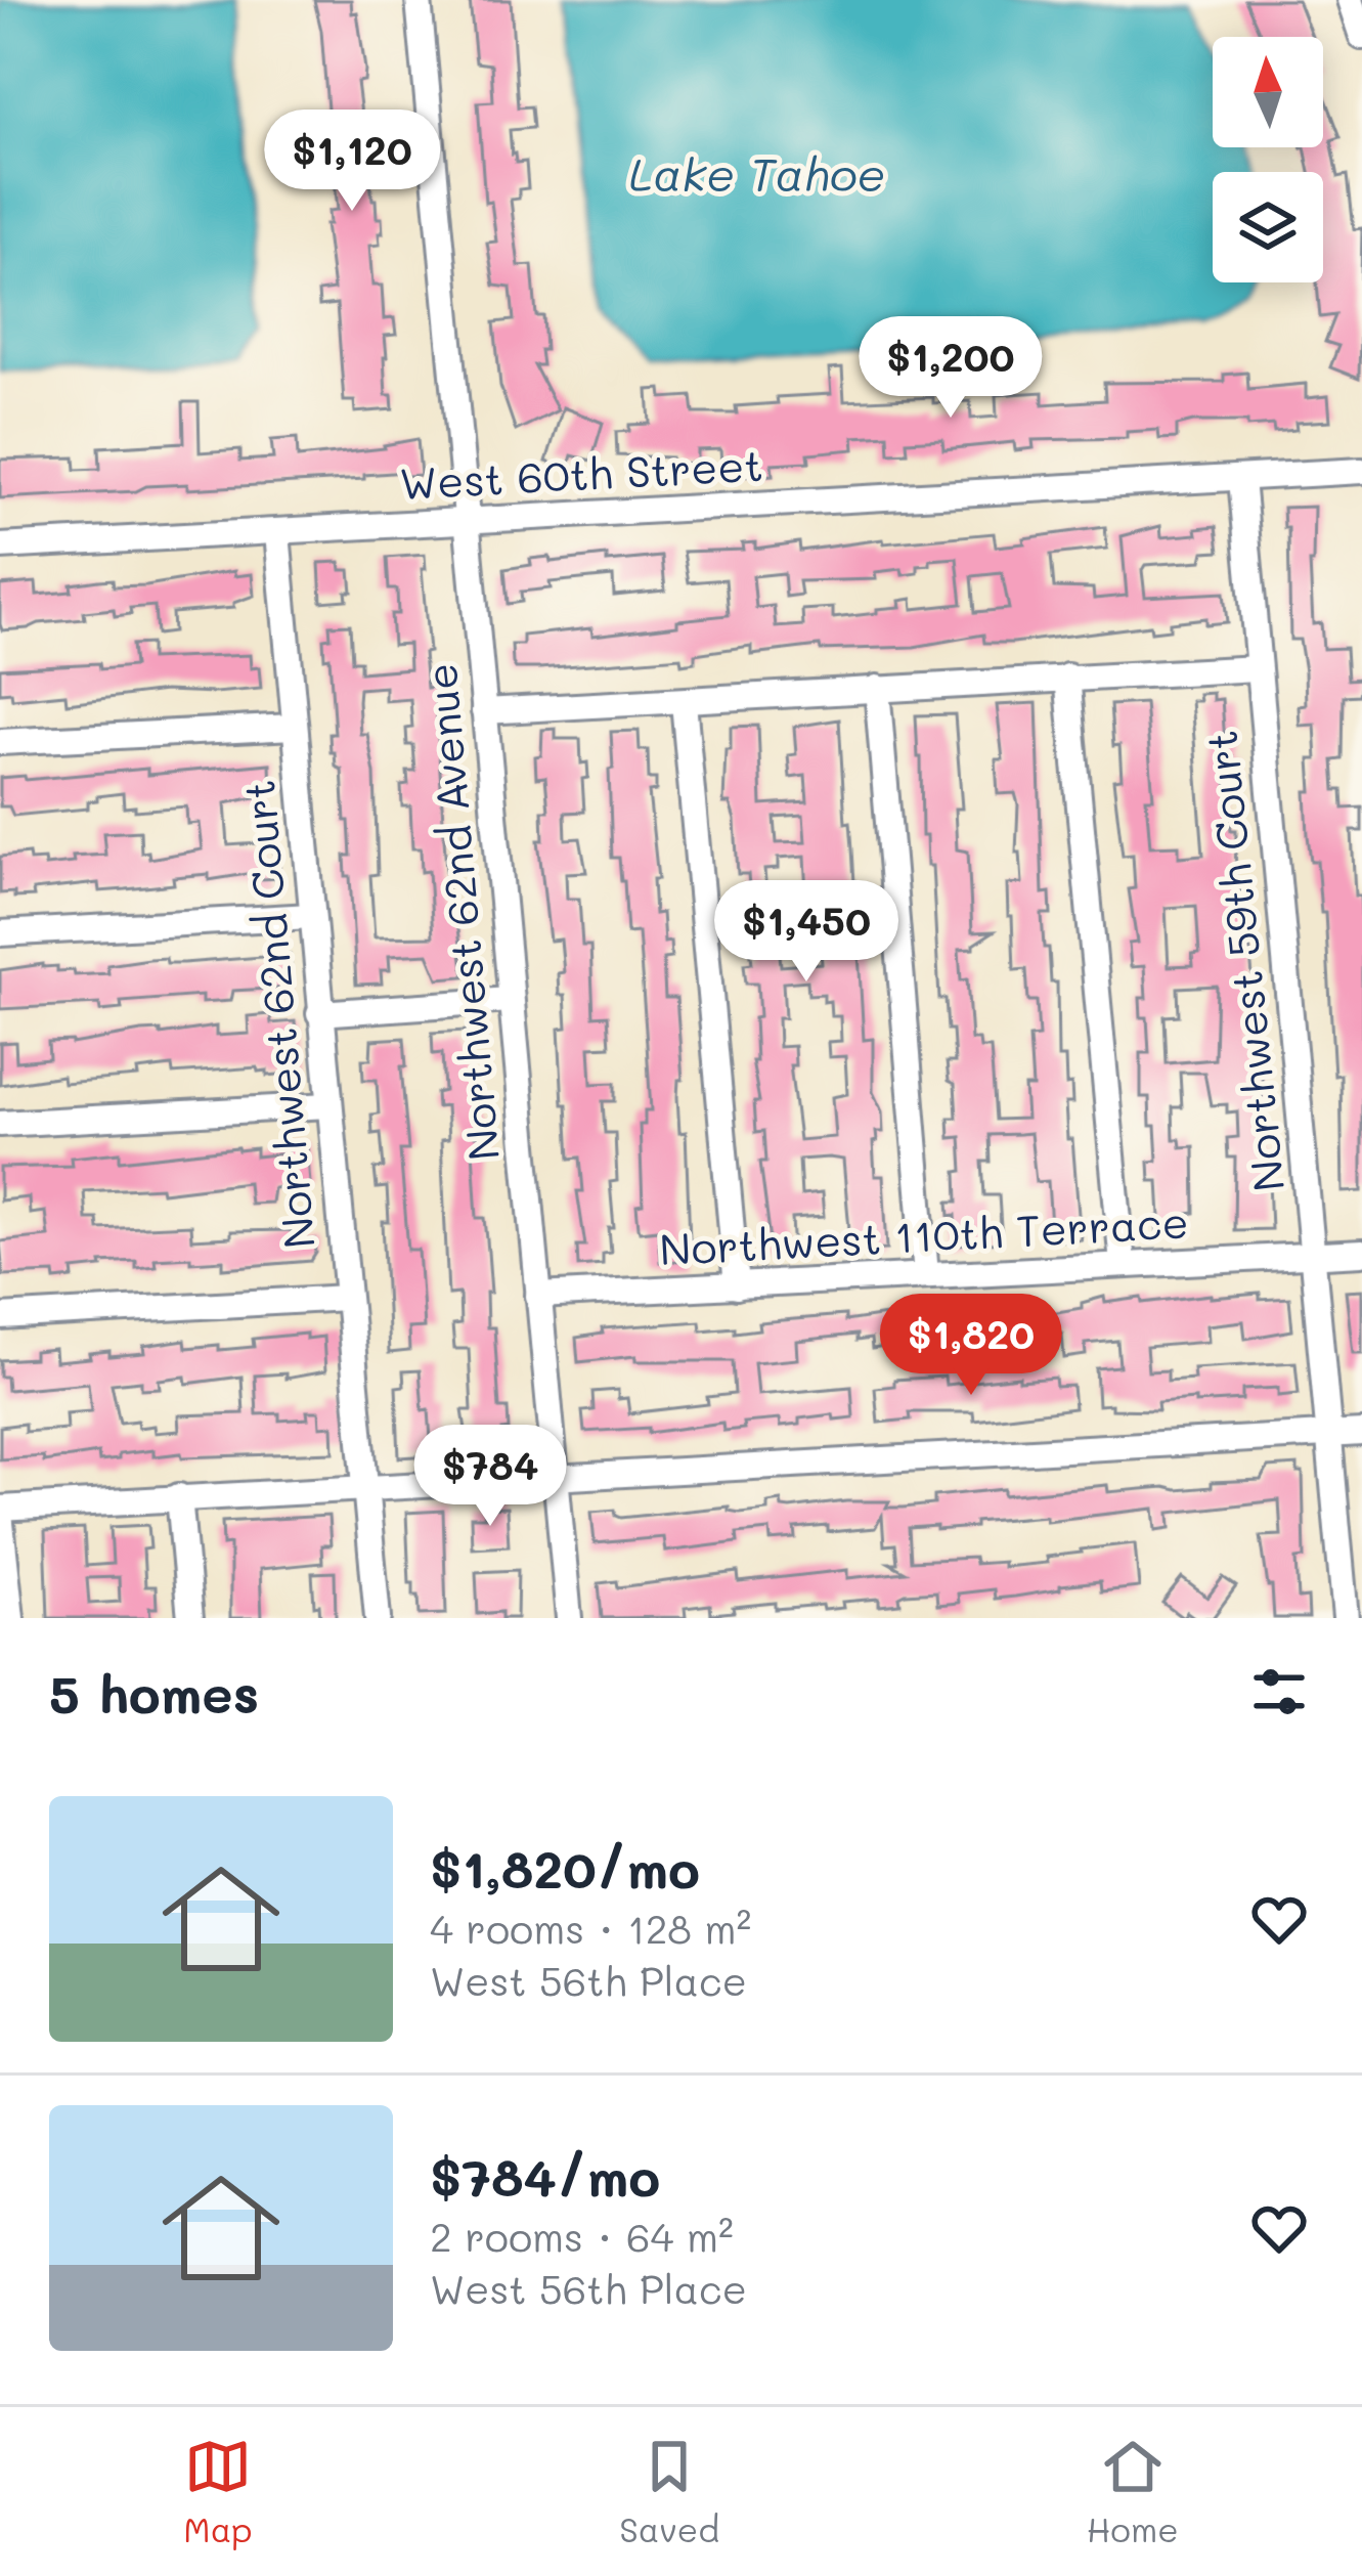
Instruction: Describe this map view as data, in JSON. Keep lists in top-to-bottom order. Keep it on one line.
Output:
{"streets":{"street":["West 60th Street","Northwest 62nd Avenue","Northwest 59th Court","Northwest 62nd Court","Northwest 110th Terrace"]},"crossings":[["West 60th Street","Northwest 62nd Avenue"],["West 60th Street","Northwest 59th Court"],["West 60th Street","Northwest 62nd Court"],["Northwest 62nd Avenue","Northwest 110th Terrace"],["Northwest 59th Court","Northwest 110th Terrace"]],"water":["Lake Tahoe"],"north":"top","page":{"price":["$1,120","$1,200","$1,450","$1,820","$784"],"heading":"5 homes","list":[{"name":"$1,820/mo","note":"4 rooms · 128 m² · West 56th Place"},{"name":"$784/mo","note":"2 rooms · 64 m² · West 56th Place"}],"tabs":["Map","Saved","Home"]}}
